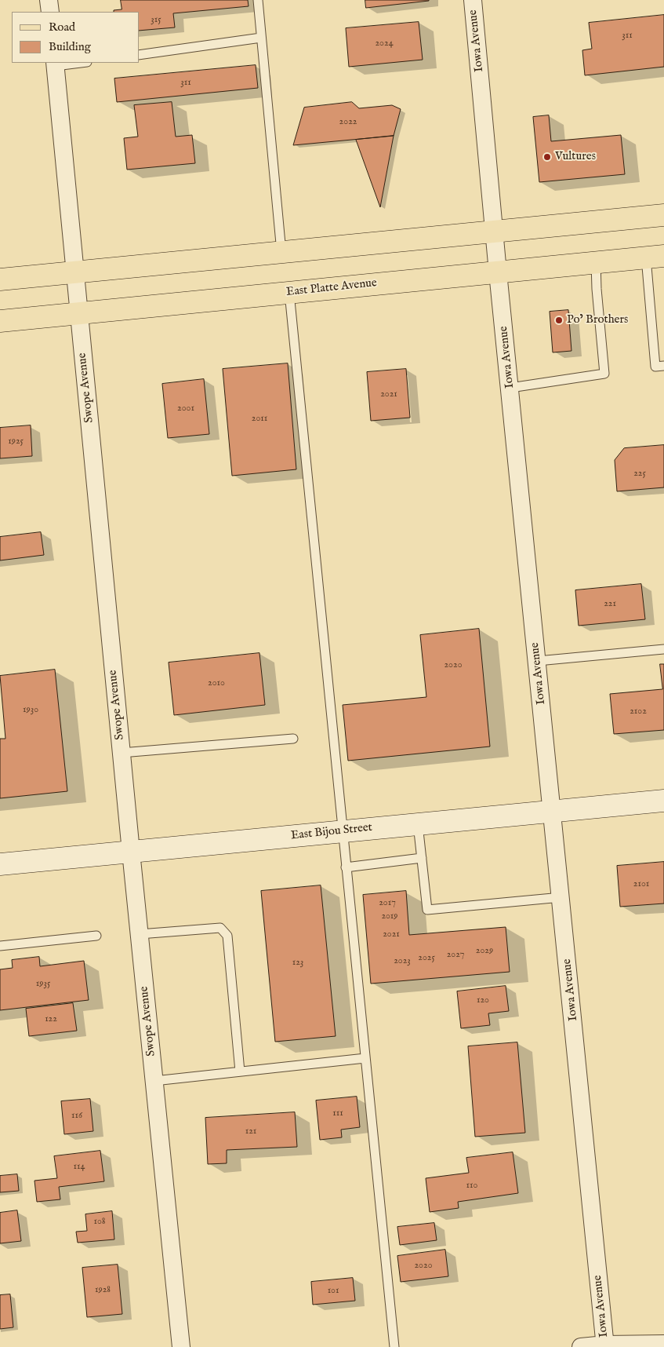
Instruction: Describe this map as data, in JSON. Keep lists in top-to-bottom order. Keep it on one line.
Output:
{"streets":{"main road":["East Platte Avenue"],"street":["Iowa Avenue","Swope Avenue","East Bijou Street"]},"crossings":[["Iowa Avenue","East Platte Avenue"],["Iowa Avenue","East Bijou Street"],["East Platte Avenue","Swope Avenue"],["Swope Avenue","East Bijou Street"]],"places":["Vultures","Po’ Brothers"],"house_numbers":["315","311","2024","311","2022","2021","2001","2011","1925","225","221","2020","2010","1930","2102","2101","2017","2019","2021","2029","2027","2025","2023","123","1935","120","122","111","116","121","114","110","108","2020","1928","101"],"legend":["Road","Building"]}
